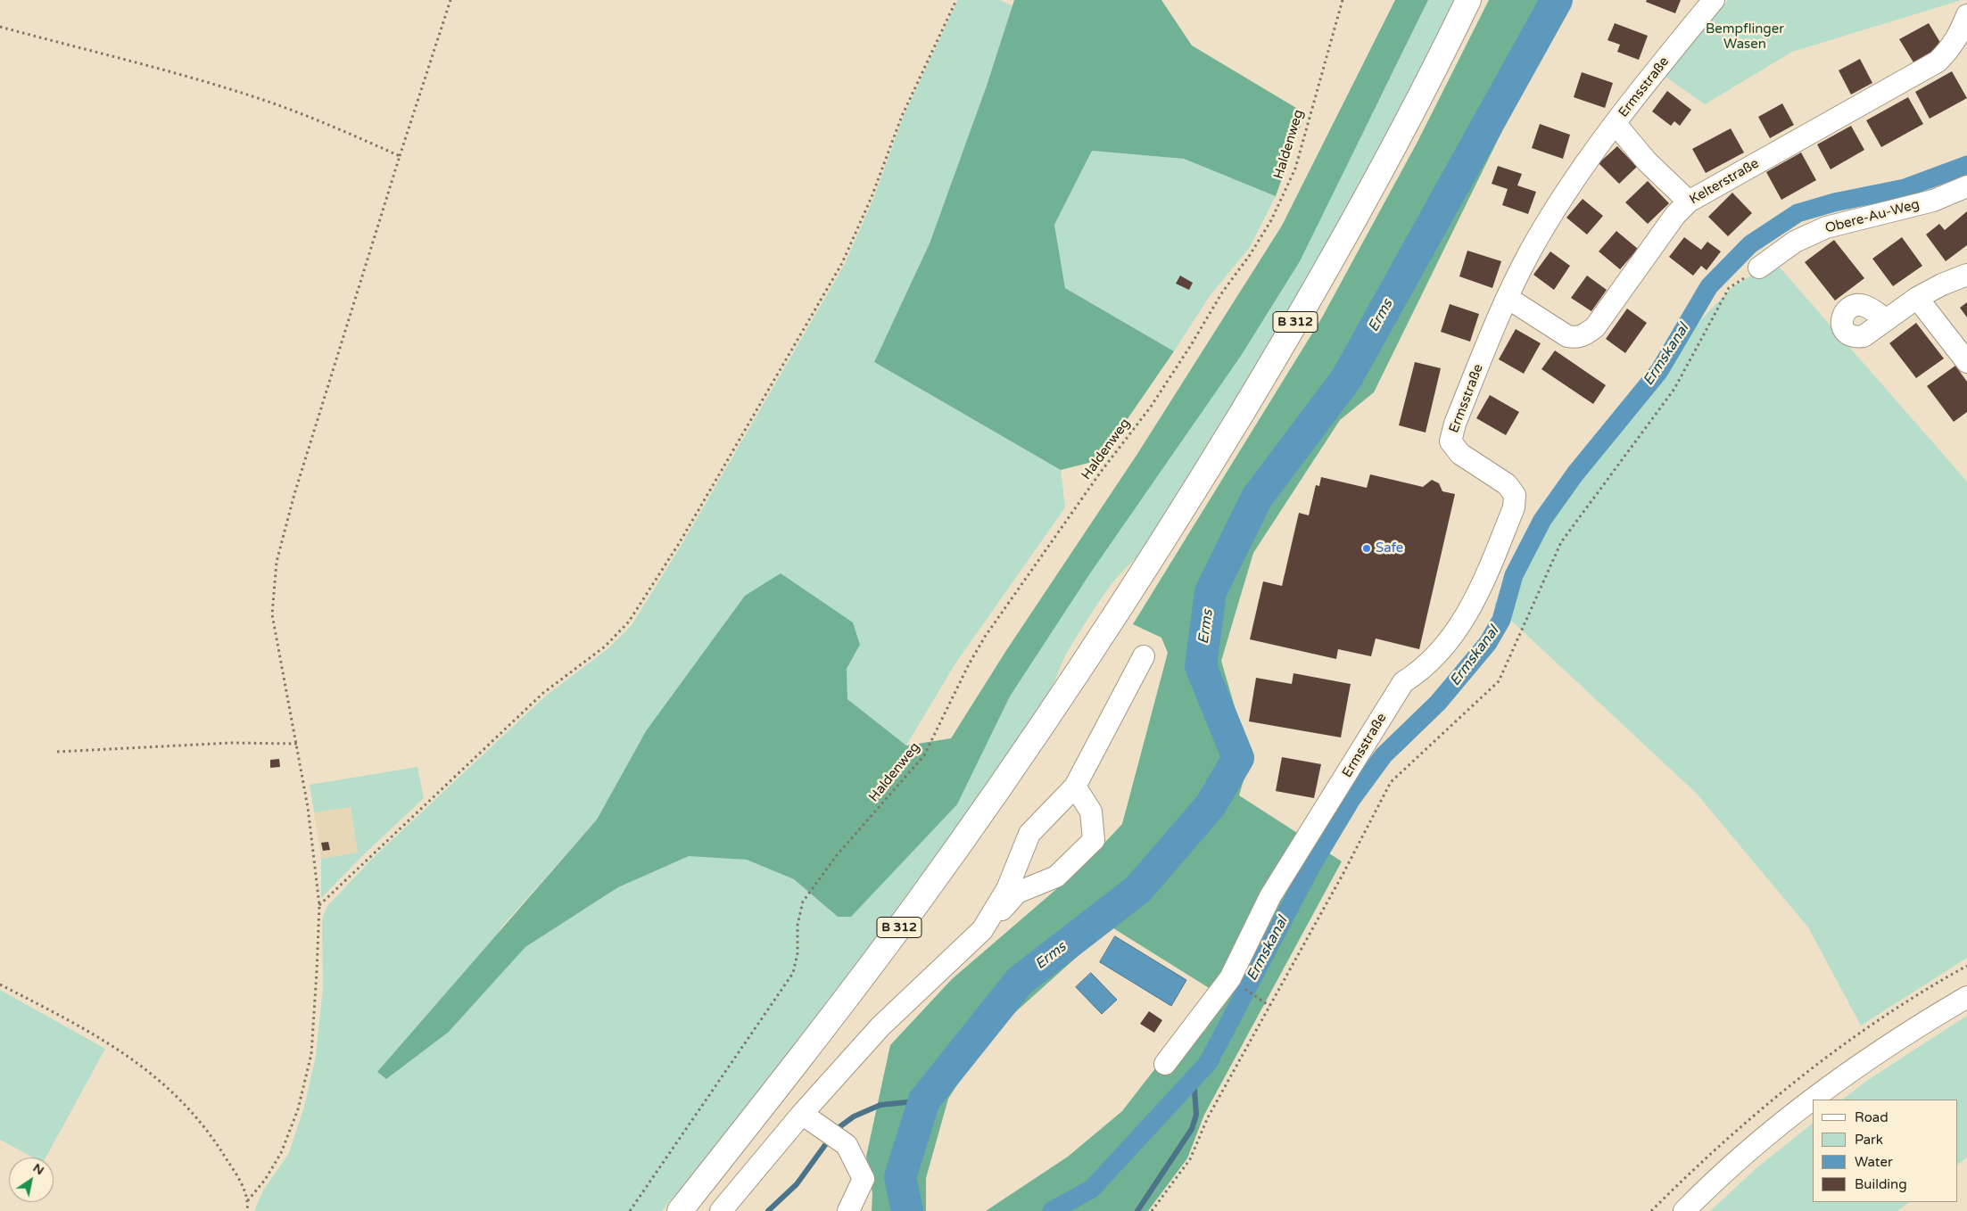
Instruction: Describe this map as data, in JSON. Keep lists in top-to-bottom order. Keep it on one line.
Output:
{"streets":{"highway":["B 312"],"street":["Ermsstraße","Kelterstraße","Obere-Au-Weg"],"path":["Haldenweg"]},"crossings":[["Ermsstraße","Kelterstraße"]],"water":["Erms","Ermskanal"],"parks":["Bempflinger Wasen"],"places":["Safe"],"legend":["Road","Park","Water","Building"],"north":"top right"}
